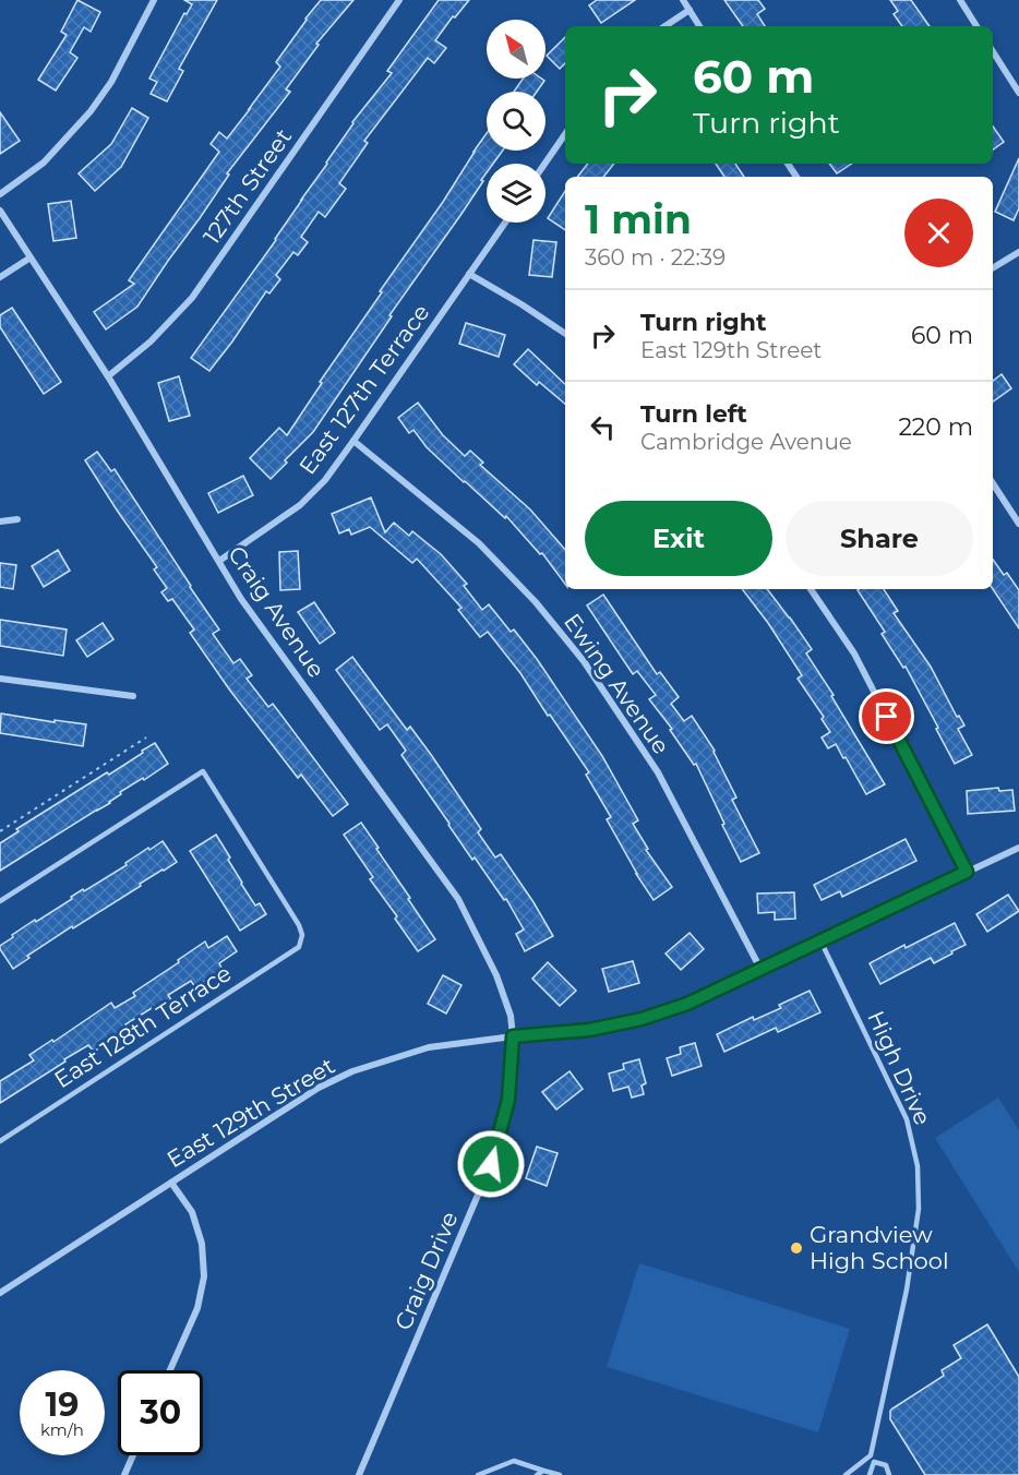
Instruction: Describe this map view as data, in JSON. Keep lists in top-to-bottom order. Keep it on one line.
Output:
{"streets":{"street":["127th Street","East 127th Terrace","Craig Avenue","Ewing Avenue","East 129th Street","Craig Drive"],"lane":["East 128th Terrace","High Drive"]},"crossings":[["127th Street","Craig Avenue"],["East 127th Terrace","Craig Avenue"],["East 127th Terrace","Ewing Avenue"],["Craig Avenue","East 129th Street"],["Craig Avenue","Craig Drive"],["Ewing Avenue","East 129th Street"],["High Drive","East 129th Street"],["East 129th Street","Craig Drive"]],"places":["Grandview High School"],"north":"top left","page":{"turn":["60 m","Turn right"],"heading":["1 min","360 m · 22:39"],"list":[{"name":"Turn right","note":"East 129th Street","value":"60 m"},{"name":"Turn left","note":"Cambridge Avenue","value":"220 m"}],"buttons":["Exit","Share"],"speed":"19 km/h","limit":"30"}}
